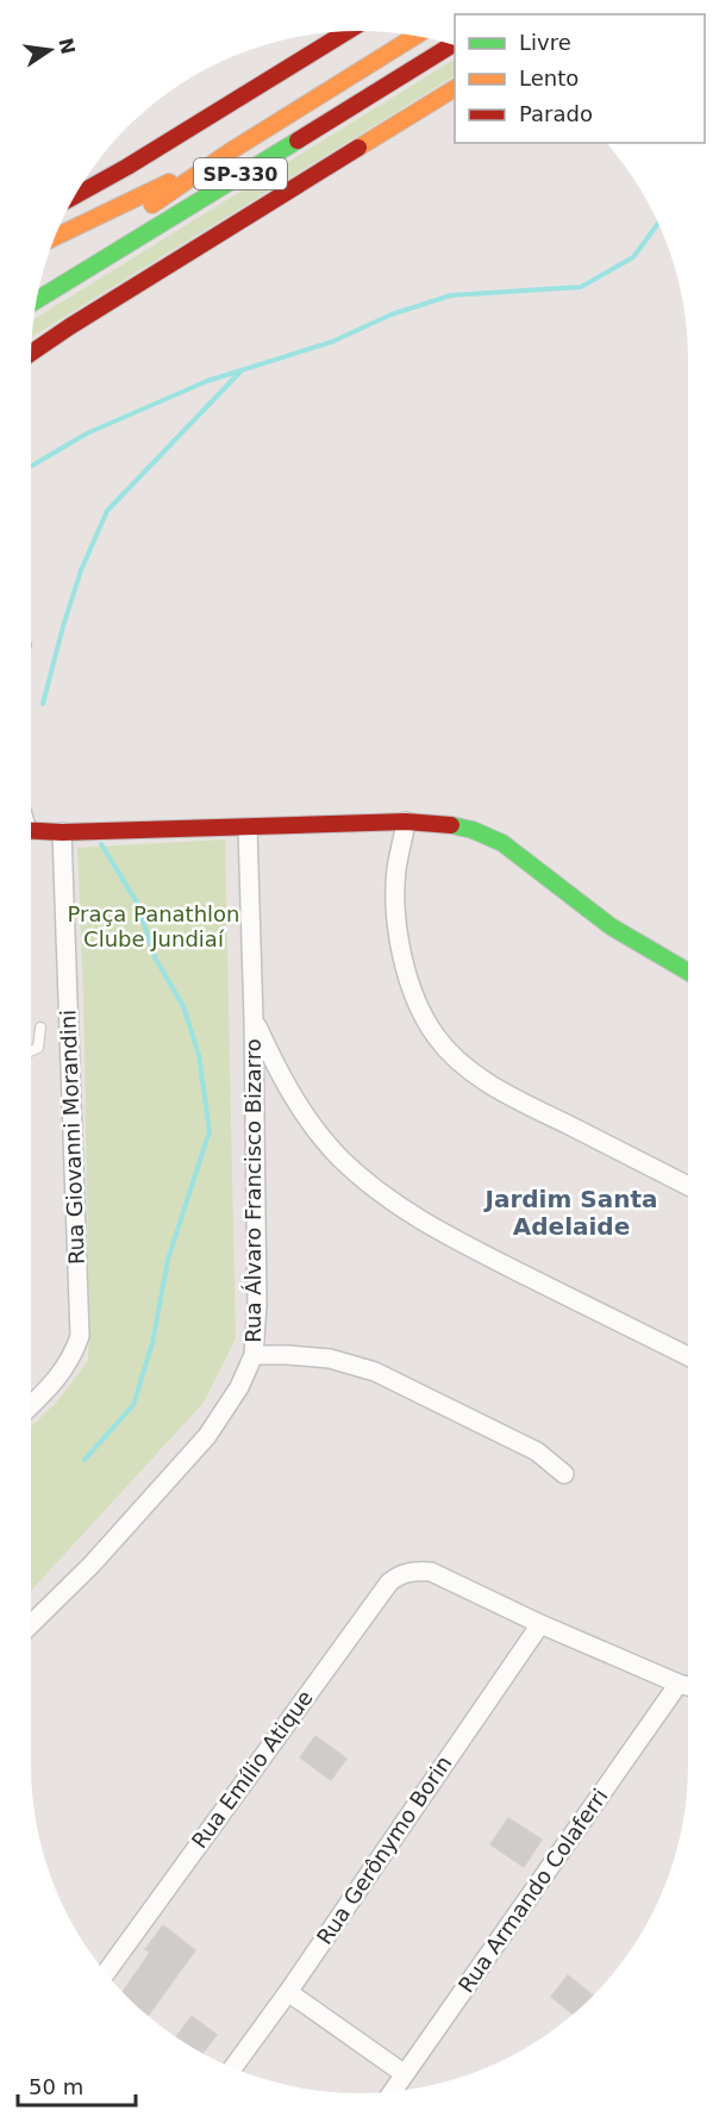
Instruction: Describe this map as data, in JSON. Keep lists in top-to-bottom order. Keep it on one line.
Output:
{"streets":{"main road":["SP-330"],"street":["Rua Giovanni Morandini","Rua Álvaro Francisco Bizarro","Rua Emílio Atique","Rua Gerônymo Borin","Rua Armando Colaferri"]},"crossings":[["Rua Emílio Atique","Rua Gerônymo Borin"]],"districts":["Jardim Santa Adelaide"],"parks":["Praça Panathlon Clube Jundiaí"],"legend":["Livre","Lento","Parado"],"scale_bar":"50 m","north":"right"}
